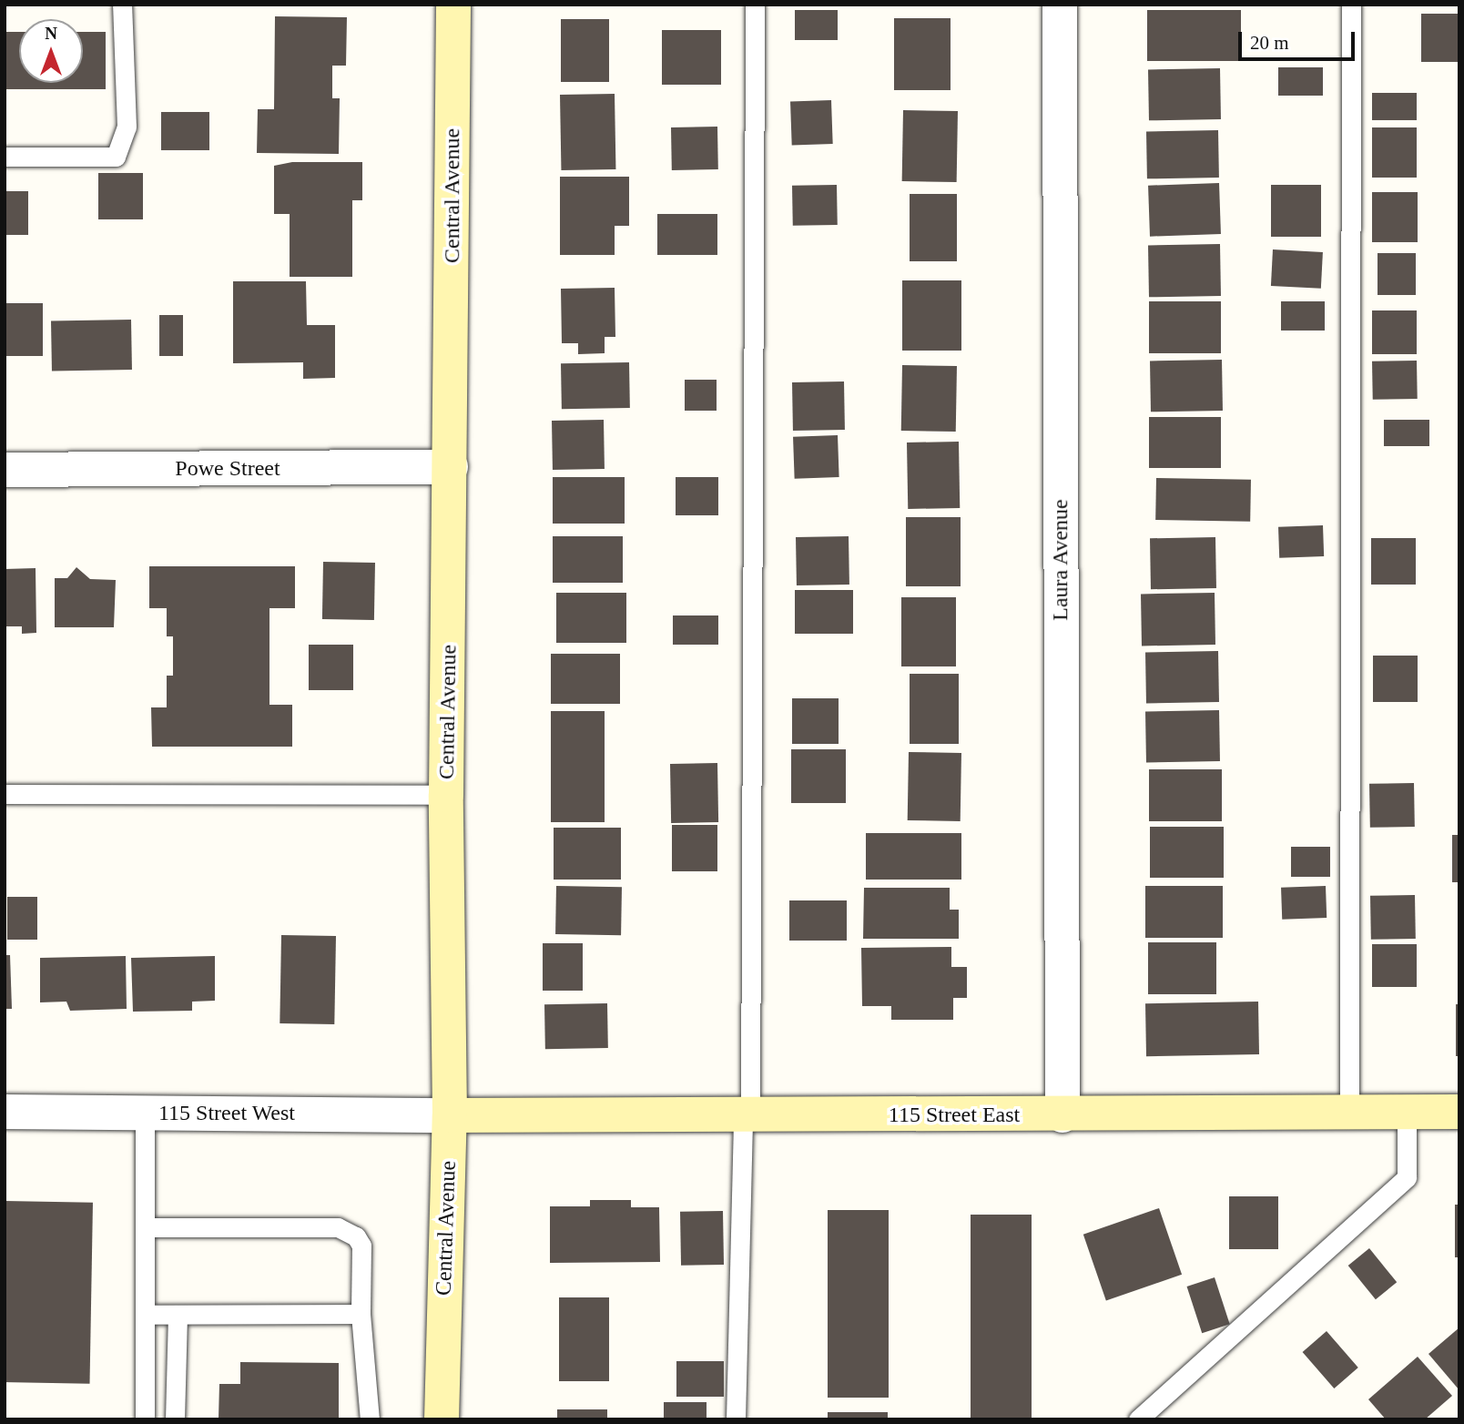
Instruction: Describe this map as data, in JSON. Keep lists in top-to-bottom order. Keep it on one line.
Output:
{"streets":{"main road":["Central Avenue","115 Street East"],"street":["Powe Street","Laura Avenue","115 Street West"]},"crossings":[["Central Avenue","Powe Street"],["Central Avenue","115 Street West"],["Central Avenue","115 Street East"],["Laura Avenue","115 Street East"],["115 Street West","115 Street East"]],"scale_bar":"20 m","north":"top"}
